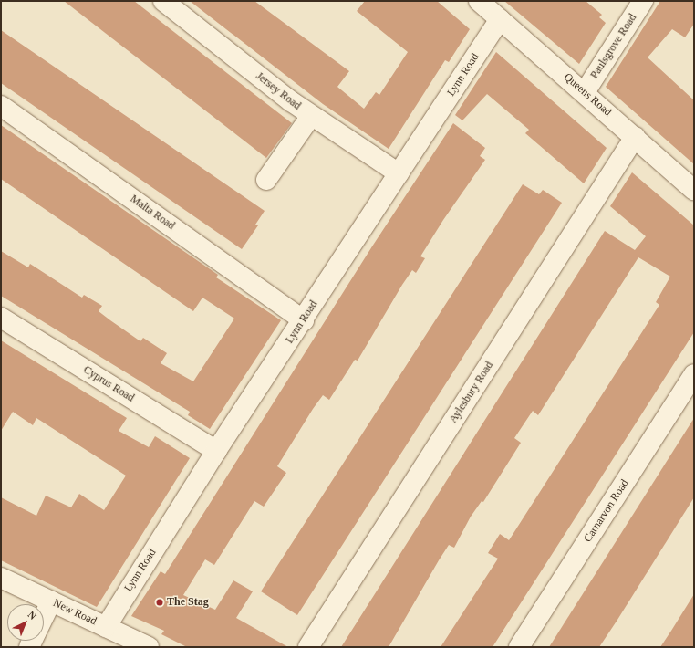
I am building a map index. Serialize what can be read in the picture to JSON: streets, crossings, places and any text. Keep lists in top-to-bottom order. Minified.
{"streets":{"street":["Paulsgrove Road","Lynn Road","Jersey Road","Queens Road","Malta Road","Cyprus Road","Aylesbury Road","Carnarvon Road","New Road"]},"crossings":[["Paulsgrove Road","Queens Road"],["Lynn Road","Jersey Road"],["Lynn Road","Queens Road"],["Lynn Road","Malta Road"],["Lynn Road","Cyprus Road"],["Lynn Road","New Road"],["Queens Road","Aylesbury Road"]],"places":["The Stag"],"north":"top right"}
